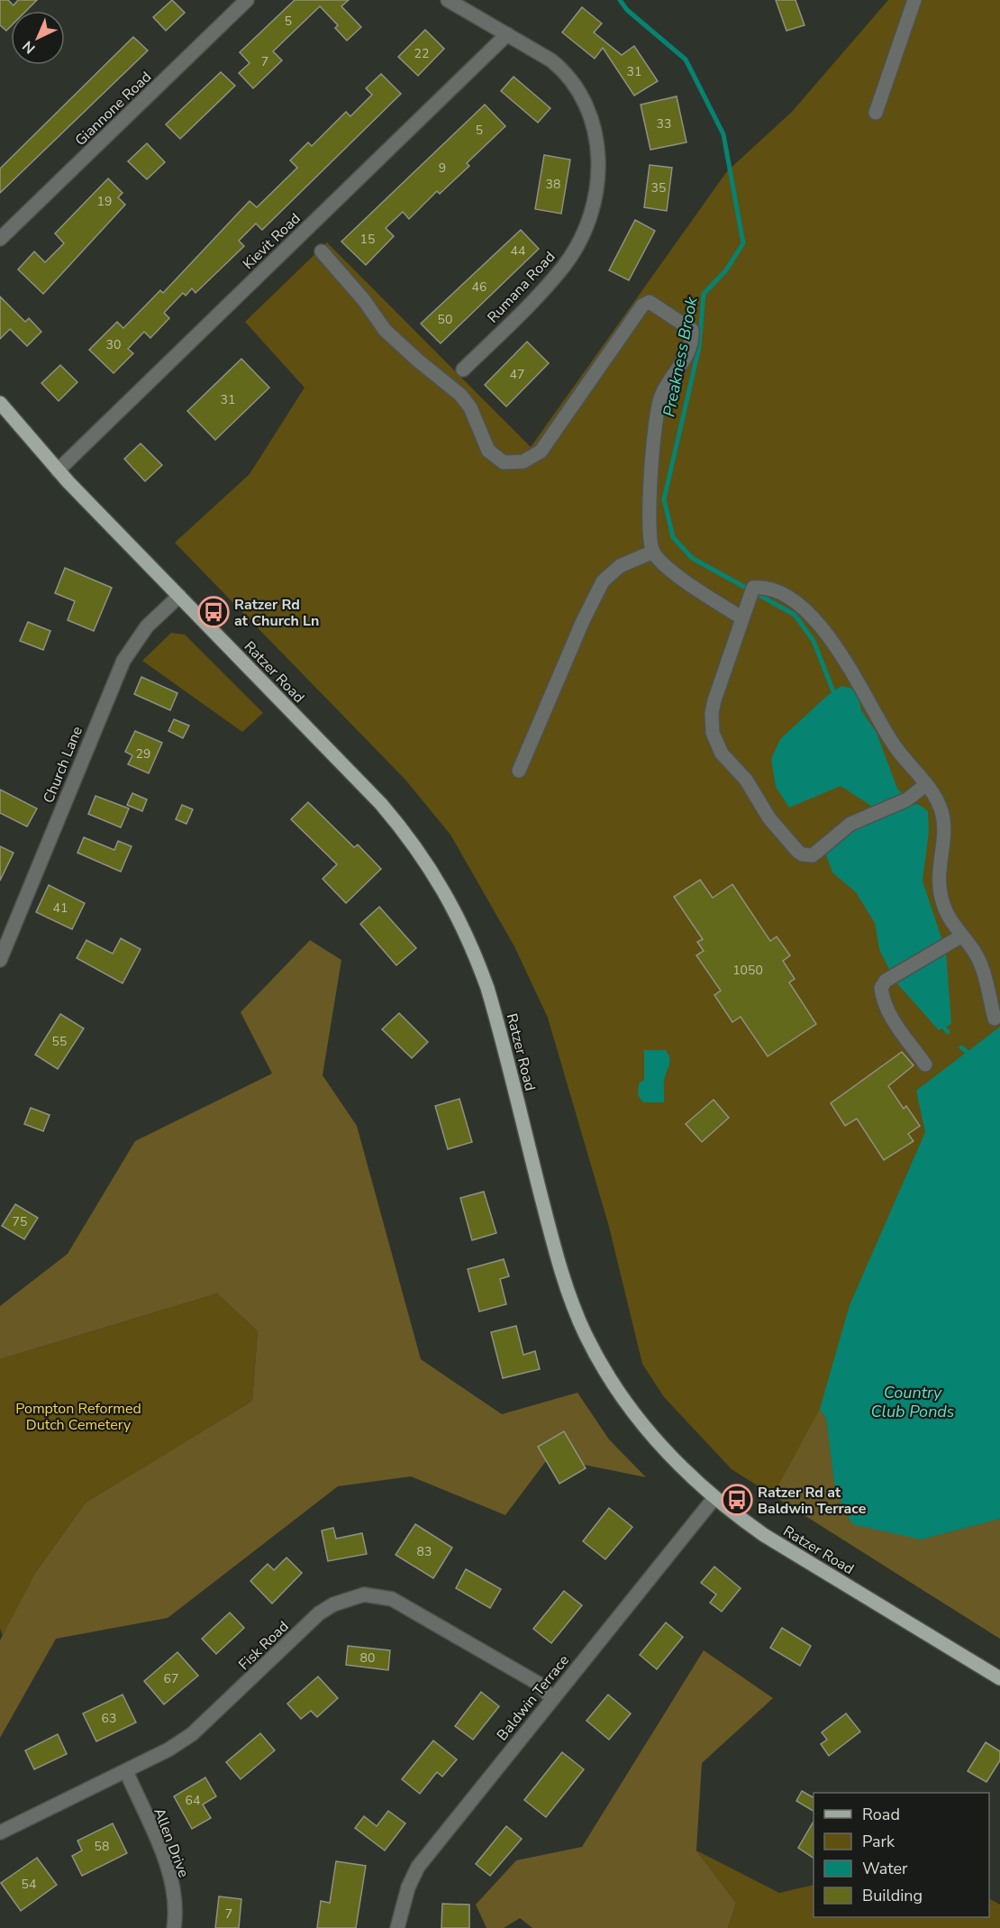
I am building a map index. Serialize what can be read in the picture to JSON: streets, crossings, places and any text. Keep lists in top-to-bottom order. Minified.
{"streets":{"main road":["Ratzer Road"],"street":["Giannone Road","Kievit Road","Rumana Road","Church Lane","Fisk Road","Baldwin Terrace","Allen Drive"]},"crossings":[["Kievit Road","Rumana Road"],["Kievit Road","Ratzer Road"],["Ratzer Road","Church Lane"],["Ratzer Road","Baldwin Terrace"],["Fisk Road","Baldwin Terrace"],["Fisk Road","Allen Drive"]],"water":["Preakness Brook","Country Club Ponds"],"parks":["Pompton Reformed Dutch Cemetery"],"places":{"bus stop":["Ratzer Rd at Church Ln","Ratzer Rd at Baldwin Terrace"]},"house_numbers":["5","22","7","31","33","5","9","38","35","19","15","44","46","50","30","47","31","29","41","1050","55","75","83","80","67","63","64","58","54","7"],"legend":["Road","Park","Water","Building"],"north":"bottom left"}
